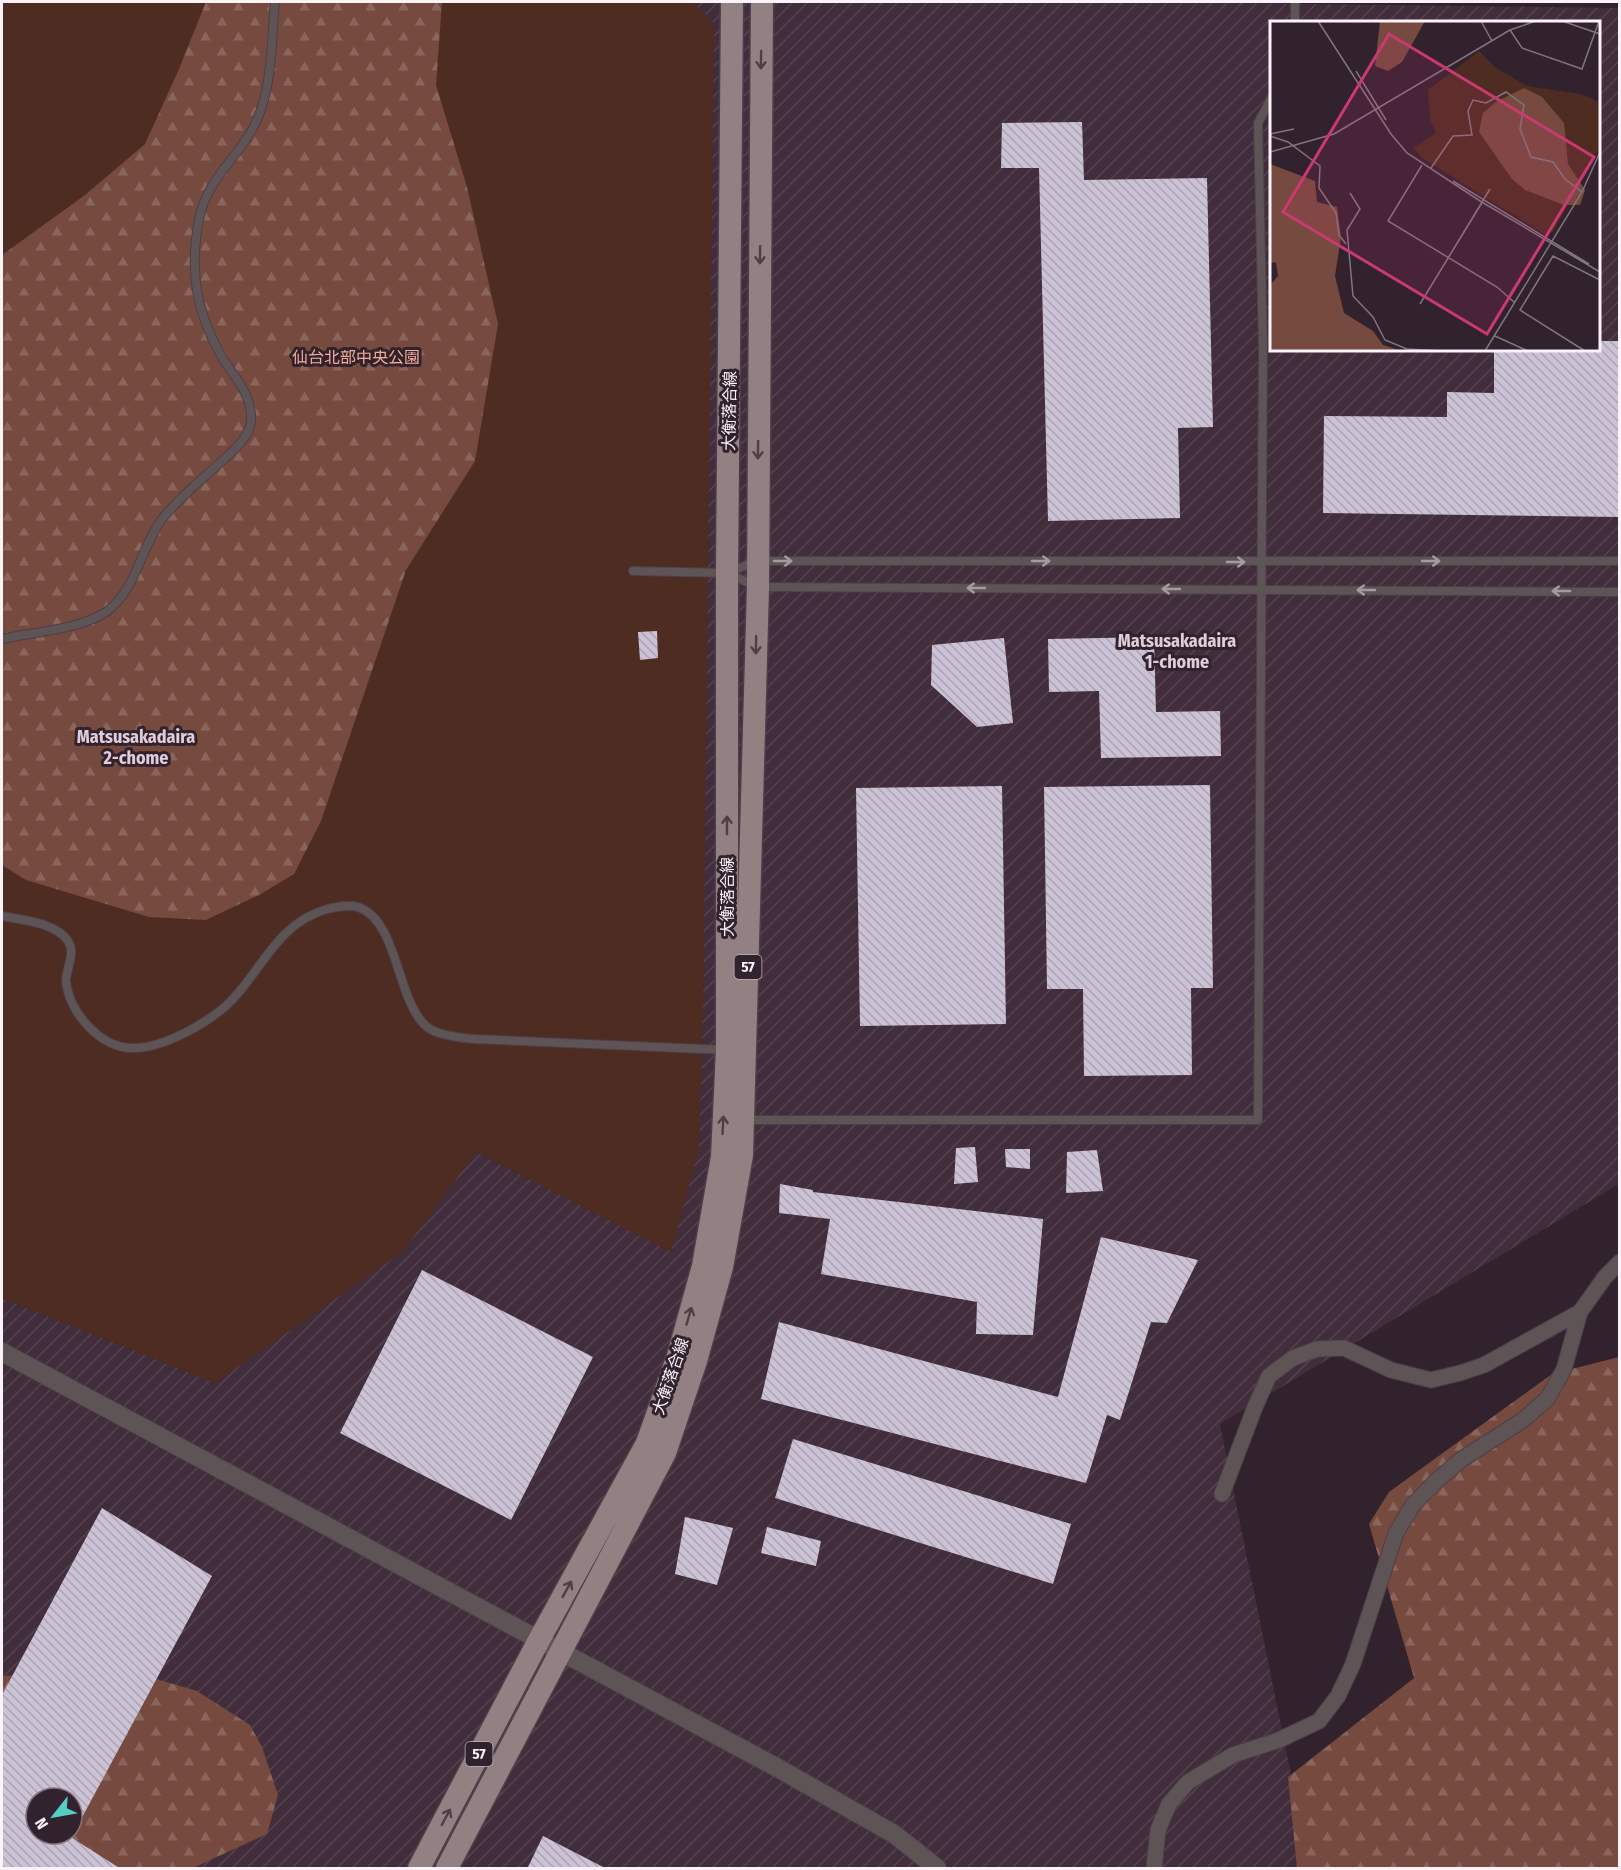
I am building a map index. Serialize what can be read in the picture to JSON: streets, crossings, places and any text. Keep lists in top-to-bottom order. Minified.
{"streets":{"main road":["大衡落合線","57"]},"districts":["Matsusakadaira 1-chome","Matsusakadaira 2-chome"],"parks":["仙台北部中央公園"],"north":"bottom left"}
